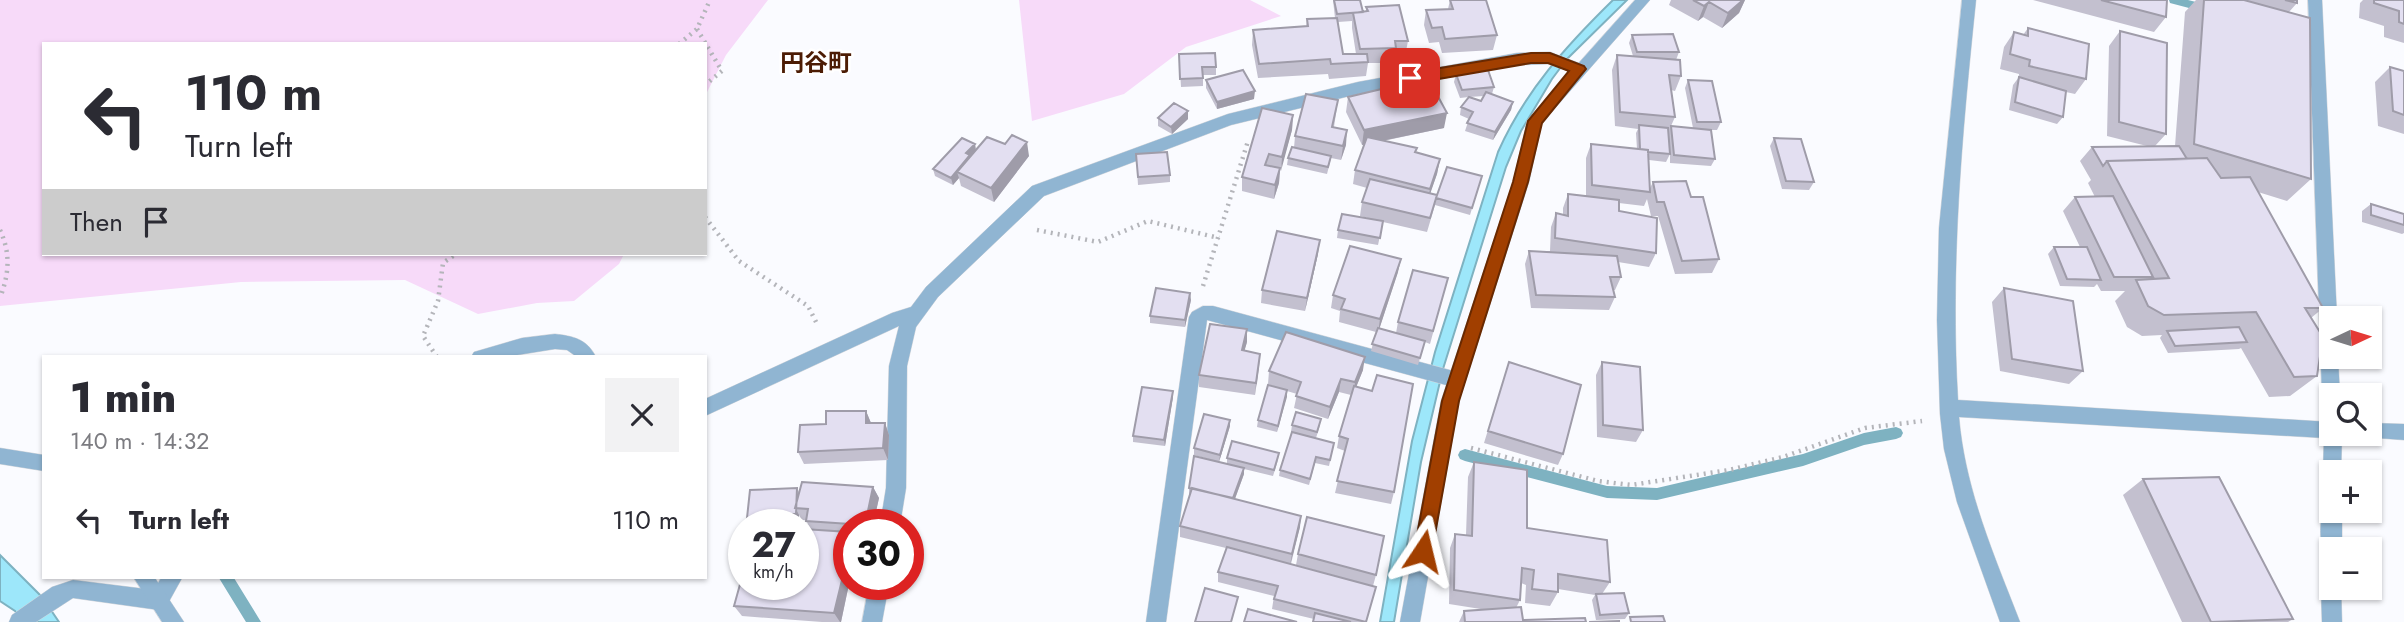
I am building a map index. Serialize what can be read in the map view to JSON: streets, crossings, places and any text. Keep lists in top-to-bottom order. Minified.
{"districts":["円谷町"],"north":"right","page":{"turn":["110 m","Turn left"],"then":"Then","map_buttons":["+","−"],"heading":["1 min","140 m · 14:32"],"list":[{"name":"Turn left","value":"110 m"}],"speed":"27 km/h","limit":"30"}}
